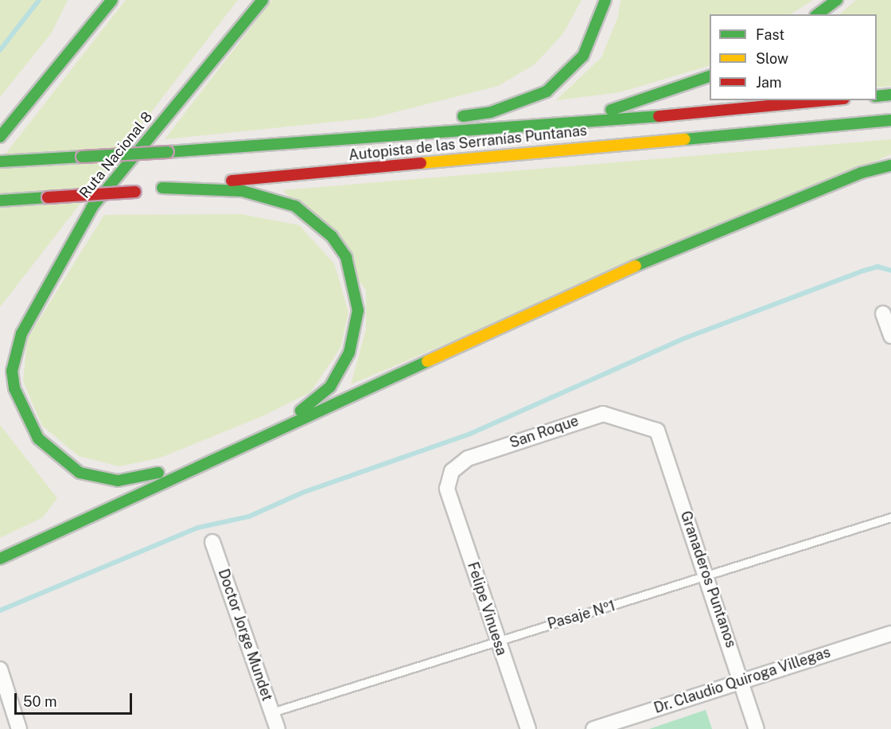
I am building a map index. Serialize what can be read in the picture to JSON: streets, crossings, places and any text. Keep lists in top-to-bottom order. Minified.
{"streets":{"highway":["Autopista de las Serranías Puntanas","Ruta Nacional 8"],"street":["San Roque","Granaderos Puntanos","Felipe Vinuesa","Doctor Jorge Mundet","Dr. Claudio Quiroga Villegas"],"lane":["Pasaje Nº1"]},"crossings":[["San Roque","Granaderos Puntanos"],["San Roque","Felipe Vinuesa"],["Granaderos Puntanos","Pasaje Nº1"],["Granaderos Puntanos","Dr. Claudio Quiroga Villegas"],["Felipe Vinuesa","Pasaje Nº1"],["Pasaje Nº1","Doctor Jorge Mundet"]],"legend":["Fast","Slow","Jam"],"scale_bar":"50 m"}
